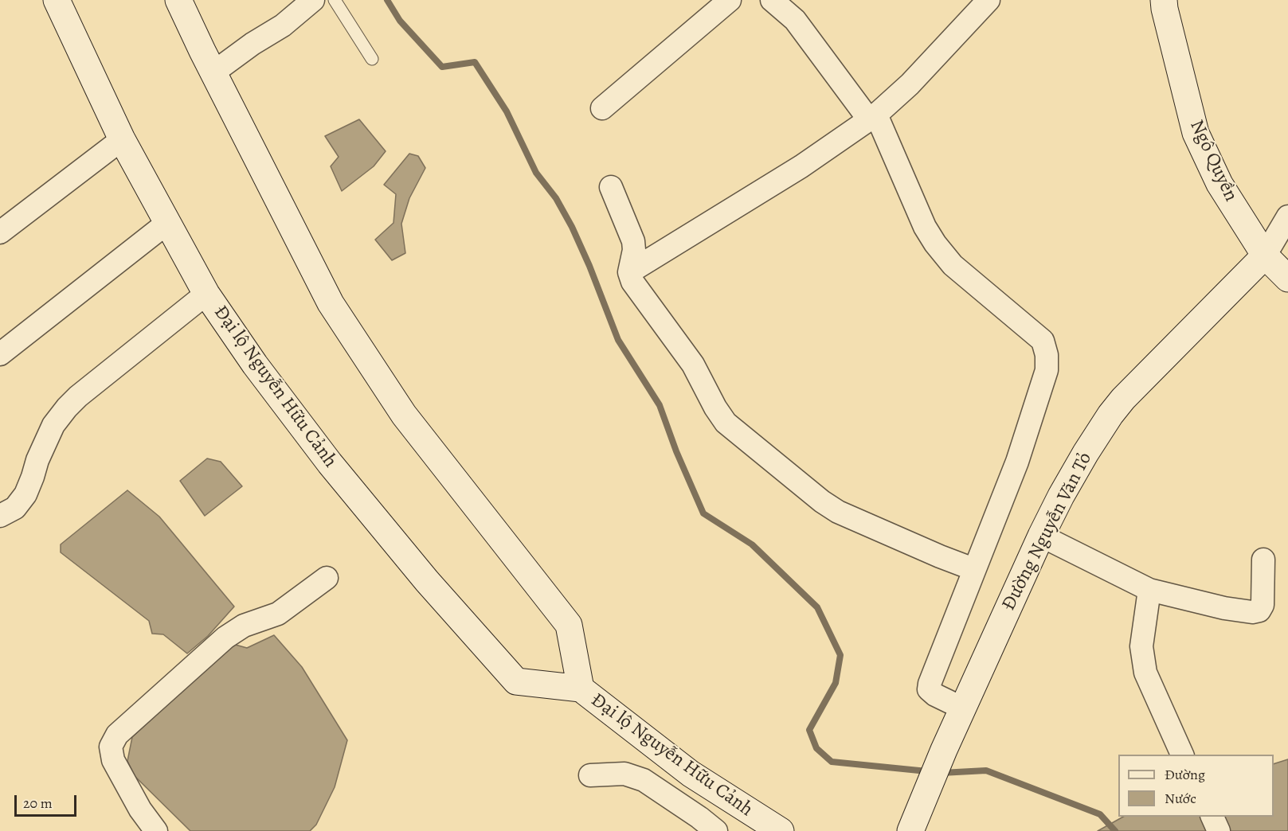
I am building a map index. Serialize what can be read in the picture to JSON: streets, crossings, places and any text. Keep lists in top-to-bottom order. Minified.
{"streets":{"main road":["Ngô Quyền","Đại lộ Nguyễn Hữu Cảnh","Đường Nguyễn Văn Tỏ"]},"crossings":[["Ngô Quyền","Đường Nguyễn Văn Tỏ"]],"legend":["Đường","Nước"],"scale_bar":"20 m"}
